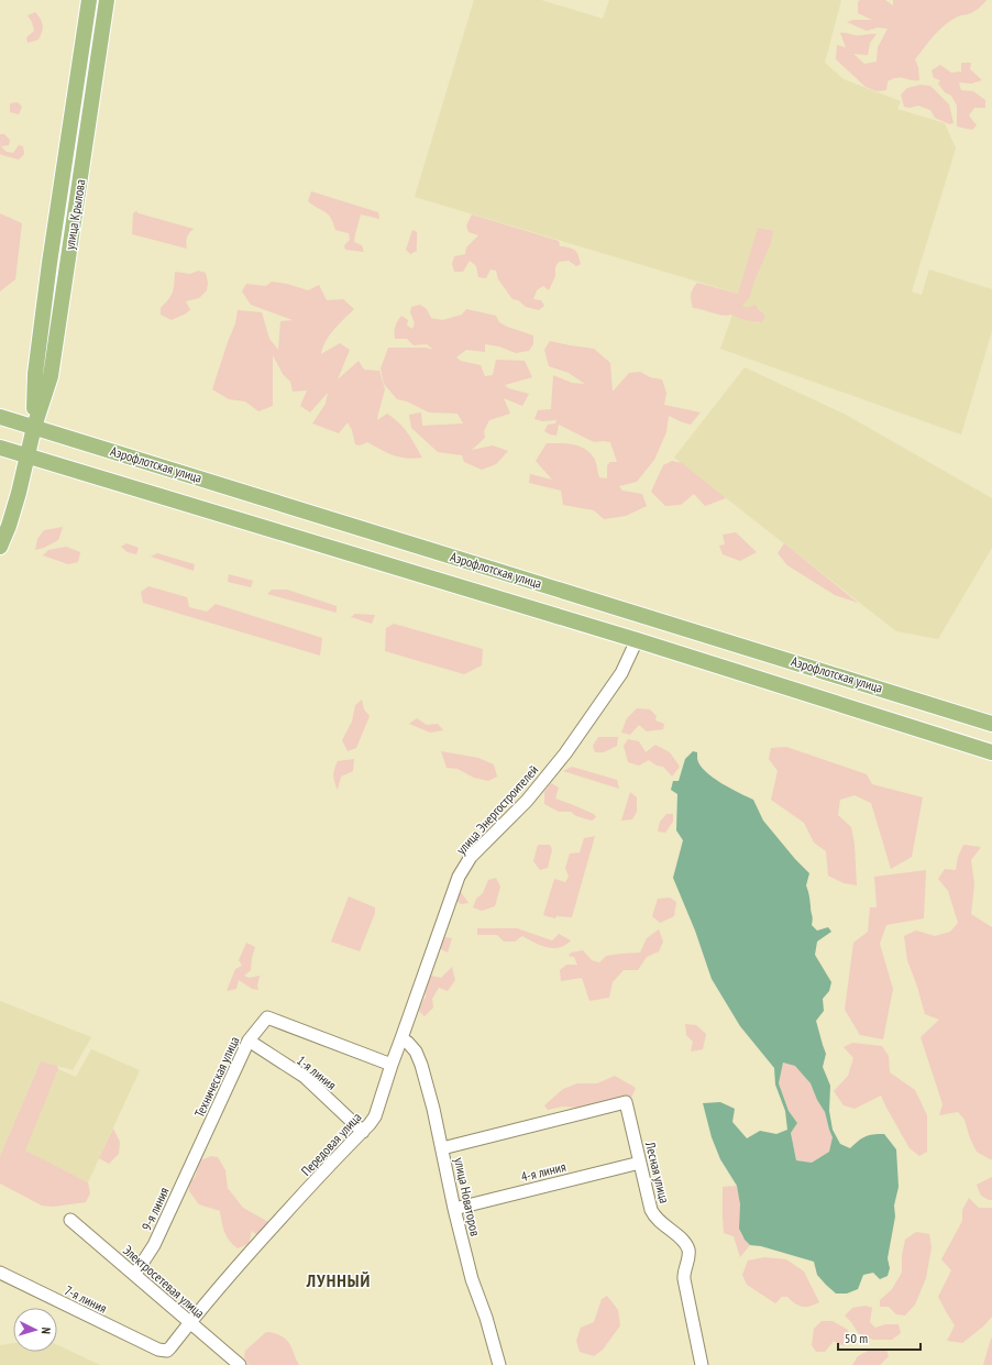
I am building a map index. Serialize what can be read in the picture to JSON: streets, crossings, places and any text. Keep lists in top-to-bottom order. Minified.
{"streets":{"main road":["улица Крылова","Аэрофлотская улица"],"street":["улица Энергостроителей","1-я линия","Техническая улица","Передовая улица","4-я линия","Лесная улица","улица Новаторов","9-я линия","Электросетевая улица","7-я линия"]},"crossings":[["улица Крылова","Аэрофлотская улица"],["Аэрофлотская улица","улица Энергостроителей"],["улица Энергостроителей","Техническая улица"],["улица Энергостроителей","Передовая улица"],["улица Энергостроителей","улица Новаторов"],["1-я линия","Техническая улица"],["1-я линия","Передовая улица"],["Техническая улица","Передовая улица"],["Техническая улица","9-я линия"],["Передовая улица","Электросетевая улица"],["Передовая улица","7-я линия"],["4-я линия","Лесная улица"],["4-я линия","улица Новаторов"],["Лесная улица","улица Новаторов"],["9-я линия","Электросетевая улица"],["Электросетевая улица","7-я линия"]],"districts":["ЛУННЫЙ"],"scale_bar":"50 m","north":"right"}
